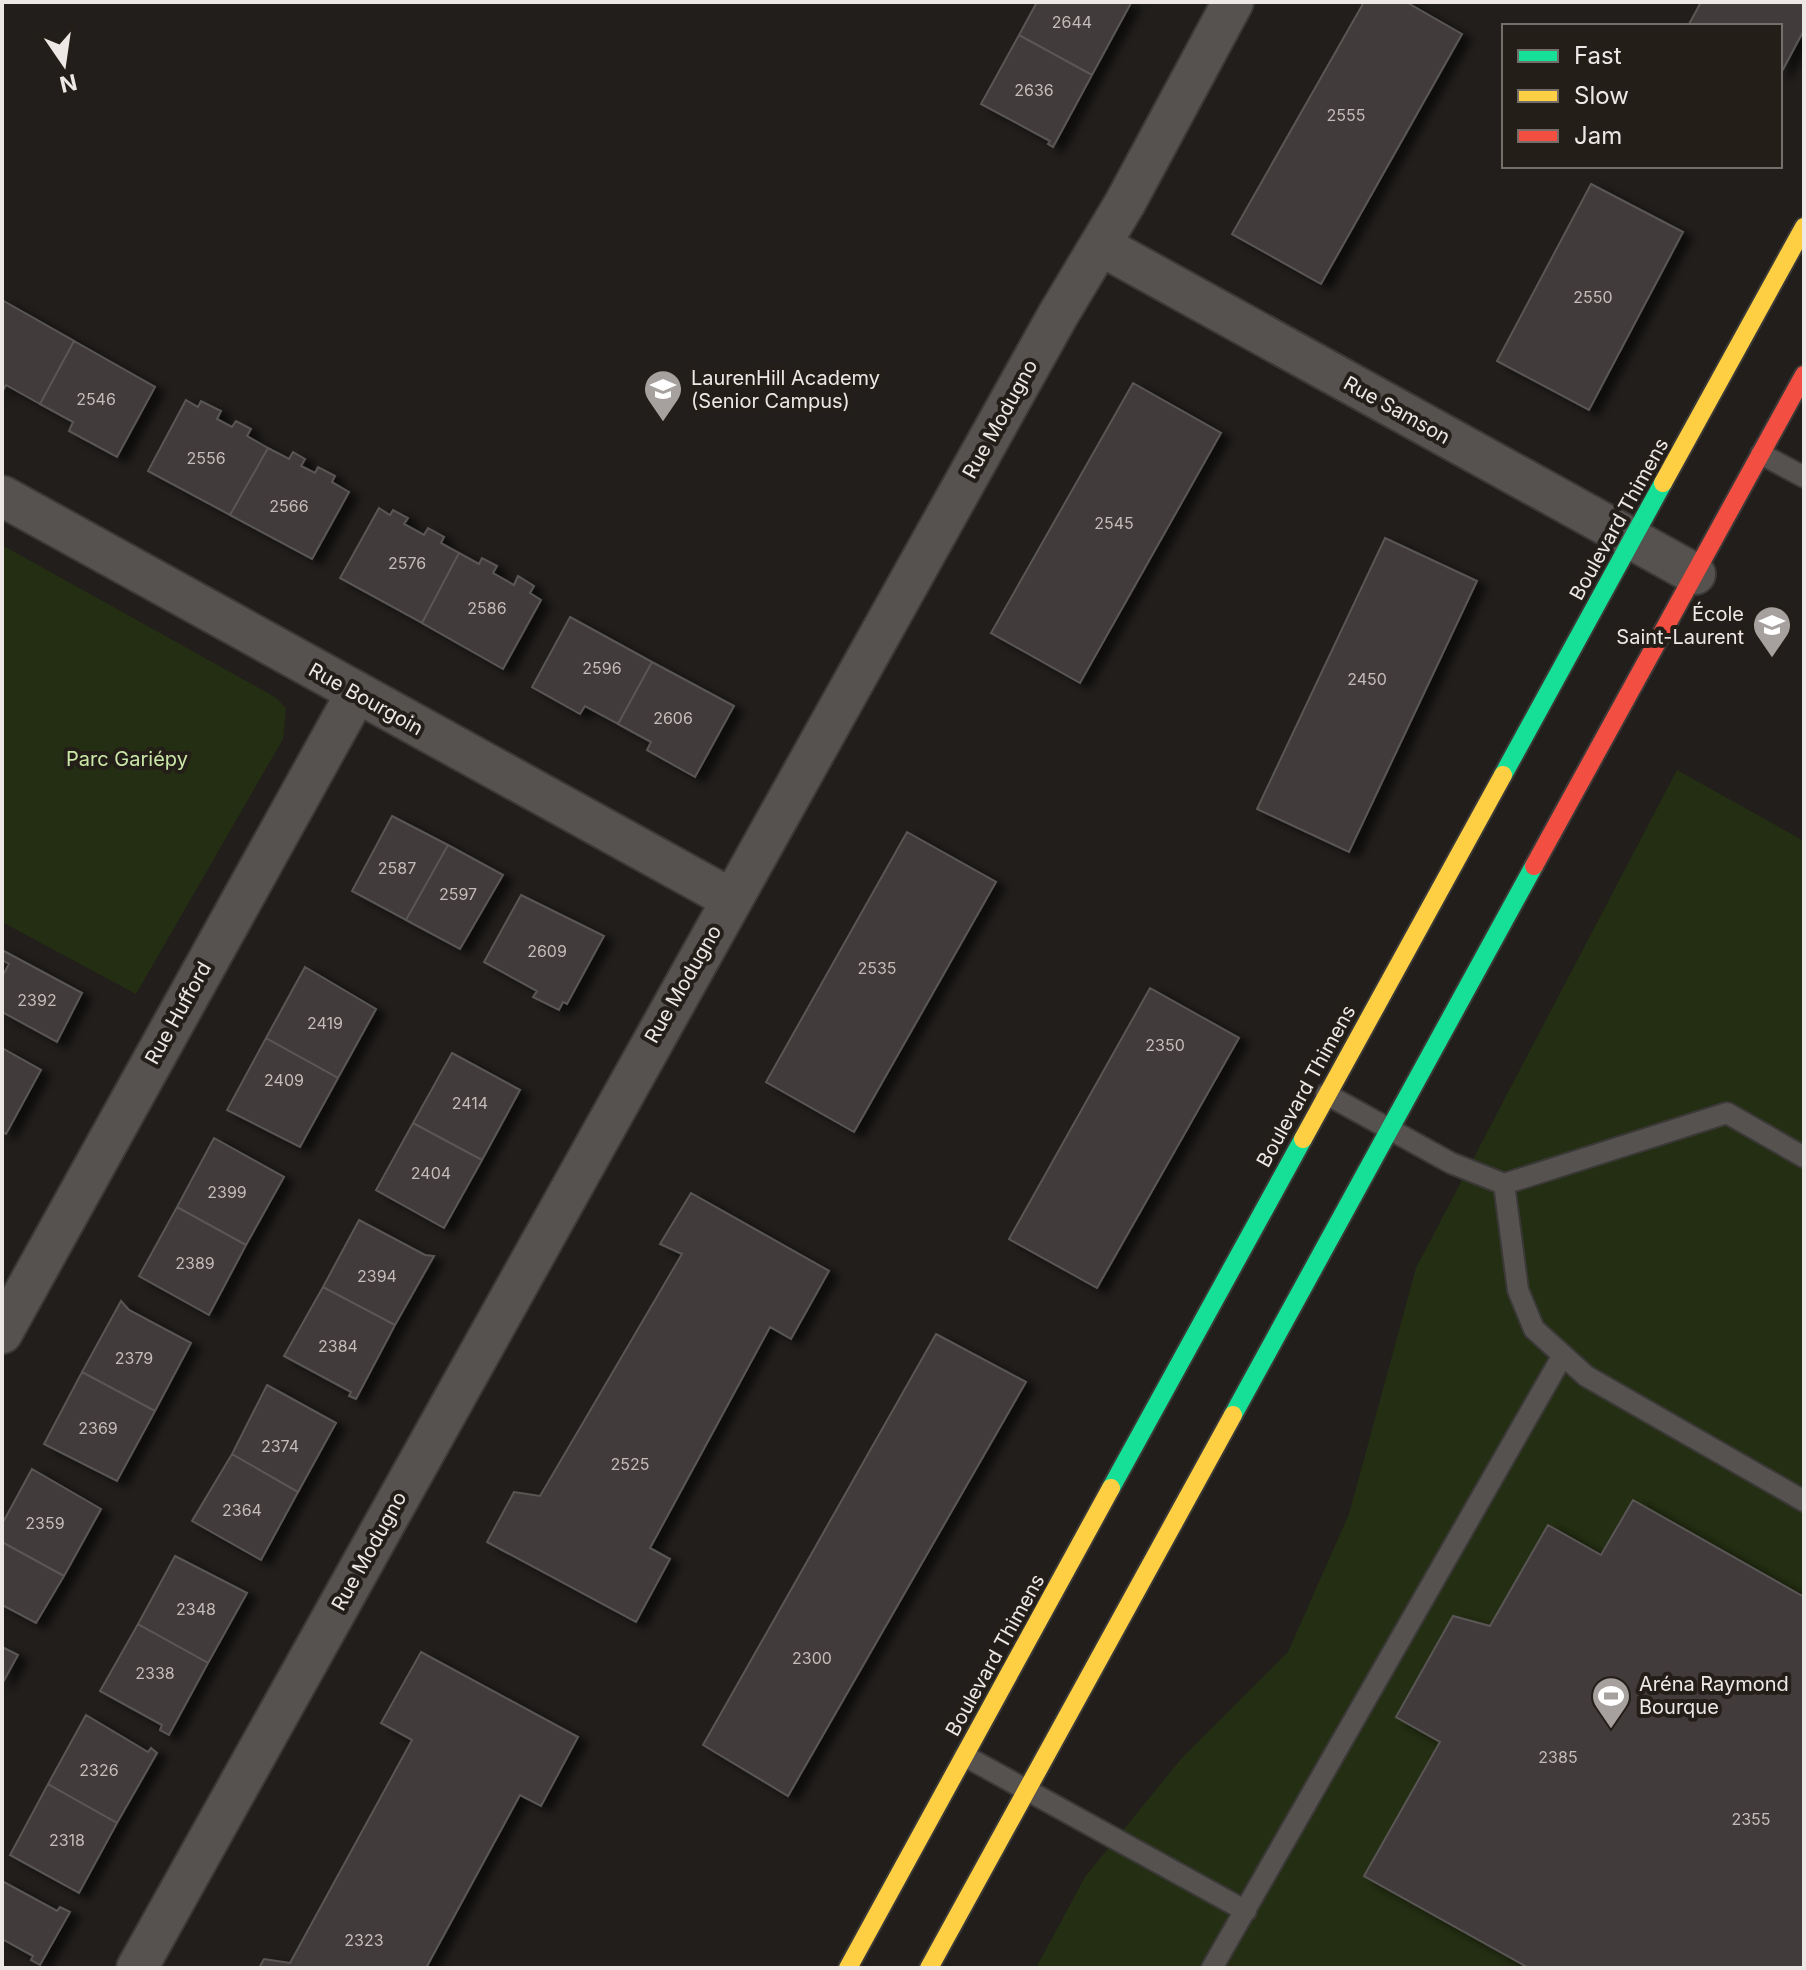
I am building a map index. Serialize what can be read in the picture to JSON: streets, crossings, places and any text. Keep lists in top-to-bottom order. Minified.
{"streets":{"street":["Rue Samson","Rue Modugno","Boulevard Thimens","Rue Bourgoin","Rue Hufford"]},"crossings":[["Rue Samson","Rue Modugno"],["Rue Samson","Boulevard Thimens"],["Rue Modugno","Rue Bourgoin"],["Rue Bourgoin","Rue Hufford"]],"parks":["Parc Gariépy"],"places":{"school or university":["LaurenHill Academy (Senior Campus)","École Saint-Laurent"],"sports":["Aréna Raymond Bourque"]},"house_numbers":["2644","2636","2555","2550","2546","2556","2566","2545","2576","2586","2596","2450","2606","2587","2597","2609","2535","2392","2419","2350","2409","2414","2404","2399","2389","2394","2384","2379","2369","2374","2525","2364","2359","2348","2300","2338","2385","2326","2355","2318","2323"],"legend":["Fast","Slow","Jam"],"north":"bottom"}
